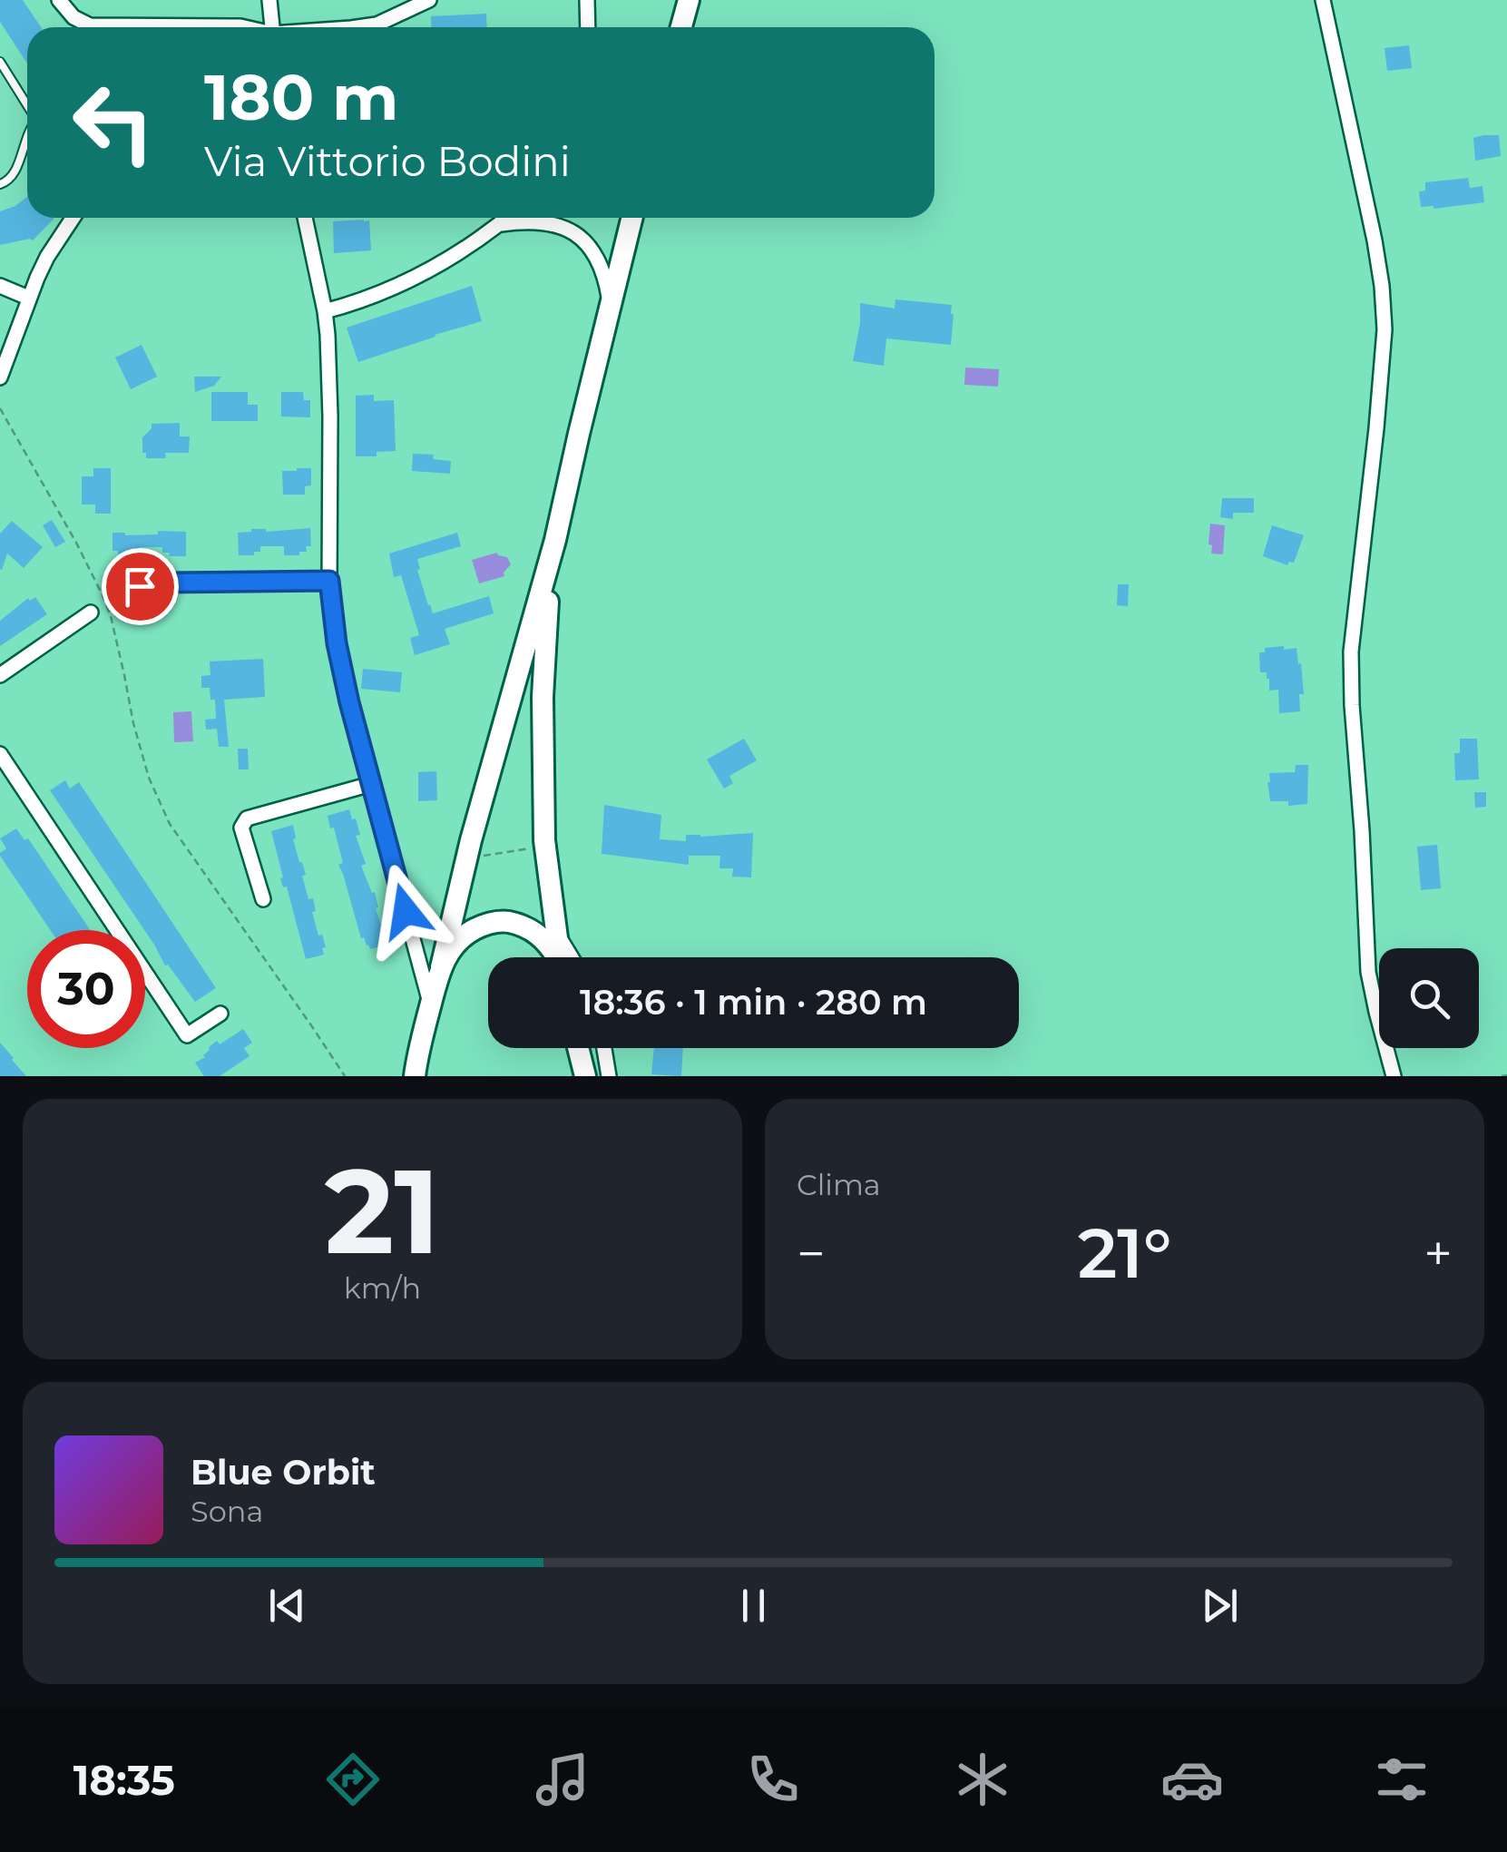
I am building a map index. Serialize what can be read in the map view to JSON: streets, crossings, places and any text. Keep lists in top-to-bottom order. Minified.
{"page":{"turn":["180 m","Via Vittorio Bodini"],"limit":"30","trip":"18:36 · 1 min · 280 m","tile":[["21","km/h"],"Clima"],"heat":["−","21°","+"],"song":["Blue Orbit","Sona"],"tabs":"18:35"}}
